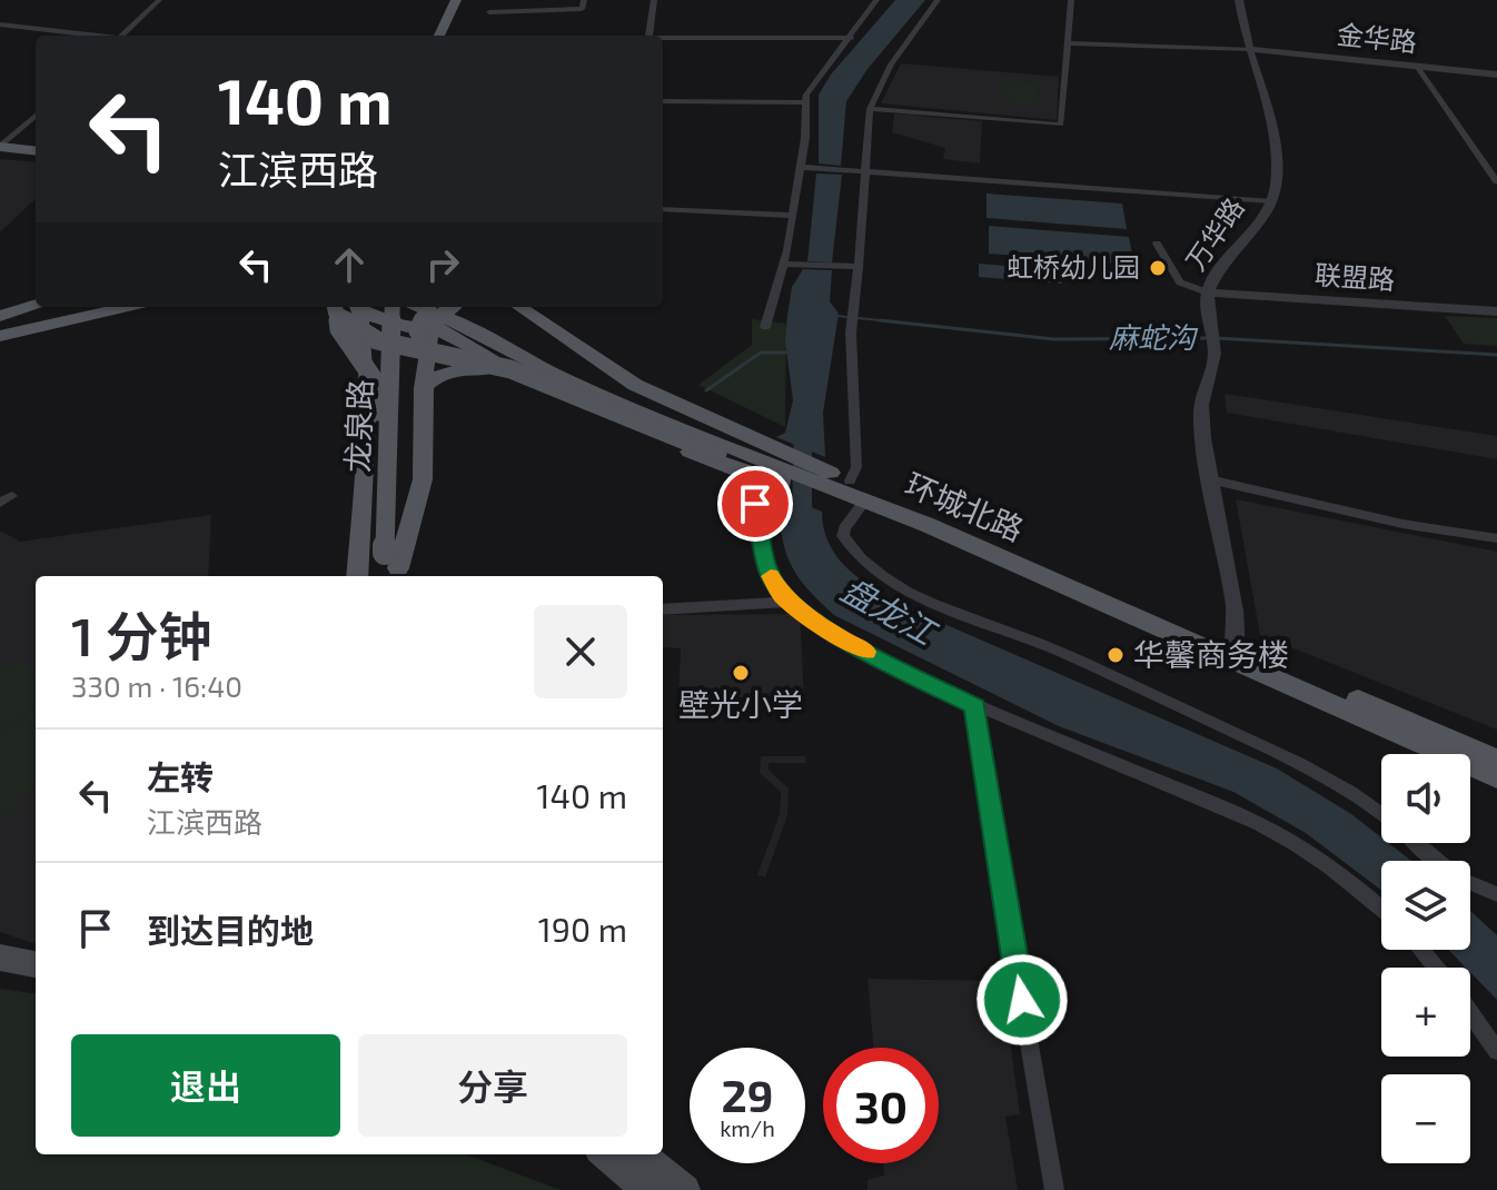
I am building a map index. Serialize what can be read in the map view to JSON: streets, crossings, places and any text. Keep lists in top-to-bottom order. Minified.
{"streets":{"main road":["龙泉路","环城北路"],"street":["金华路","万华路","联盟路"]},"crossings":[["金华路","万华路"],["万华路","联盟路"],["万华路","环城北路"]],"water":["麻蛇沟","盘龙江"],"places":["虹桥幼儿园","华馨商务楼","壁光小学"],"page":{"turn":["140 m","江滨西路"],"heading":["1 分钟","330 m · 16:40"],"list":[{"name":"左转","note":"江滨西路","value":"140 m"},{"name":"到达目的地","value":"190 m"}],"map_buttons":["+","−"],"buttons":["退出","分享"],"speed":"29 km/h","limit":"30"}}
